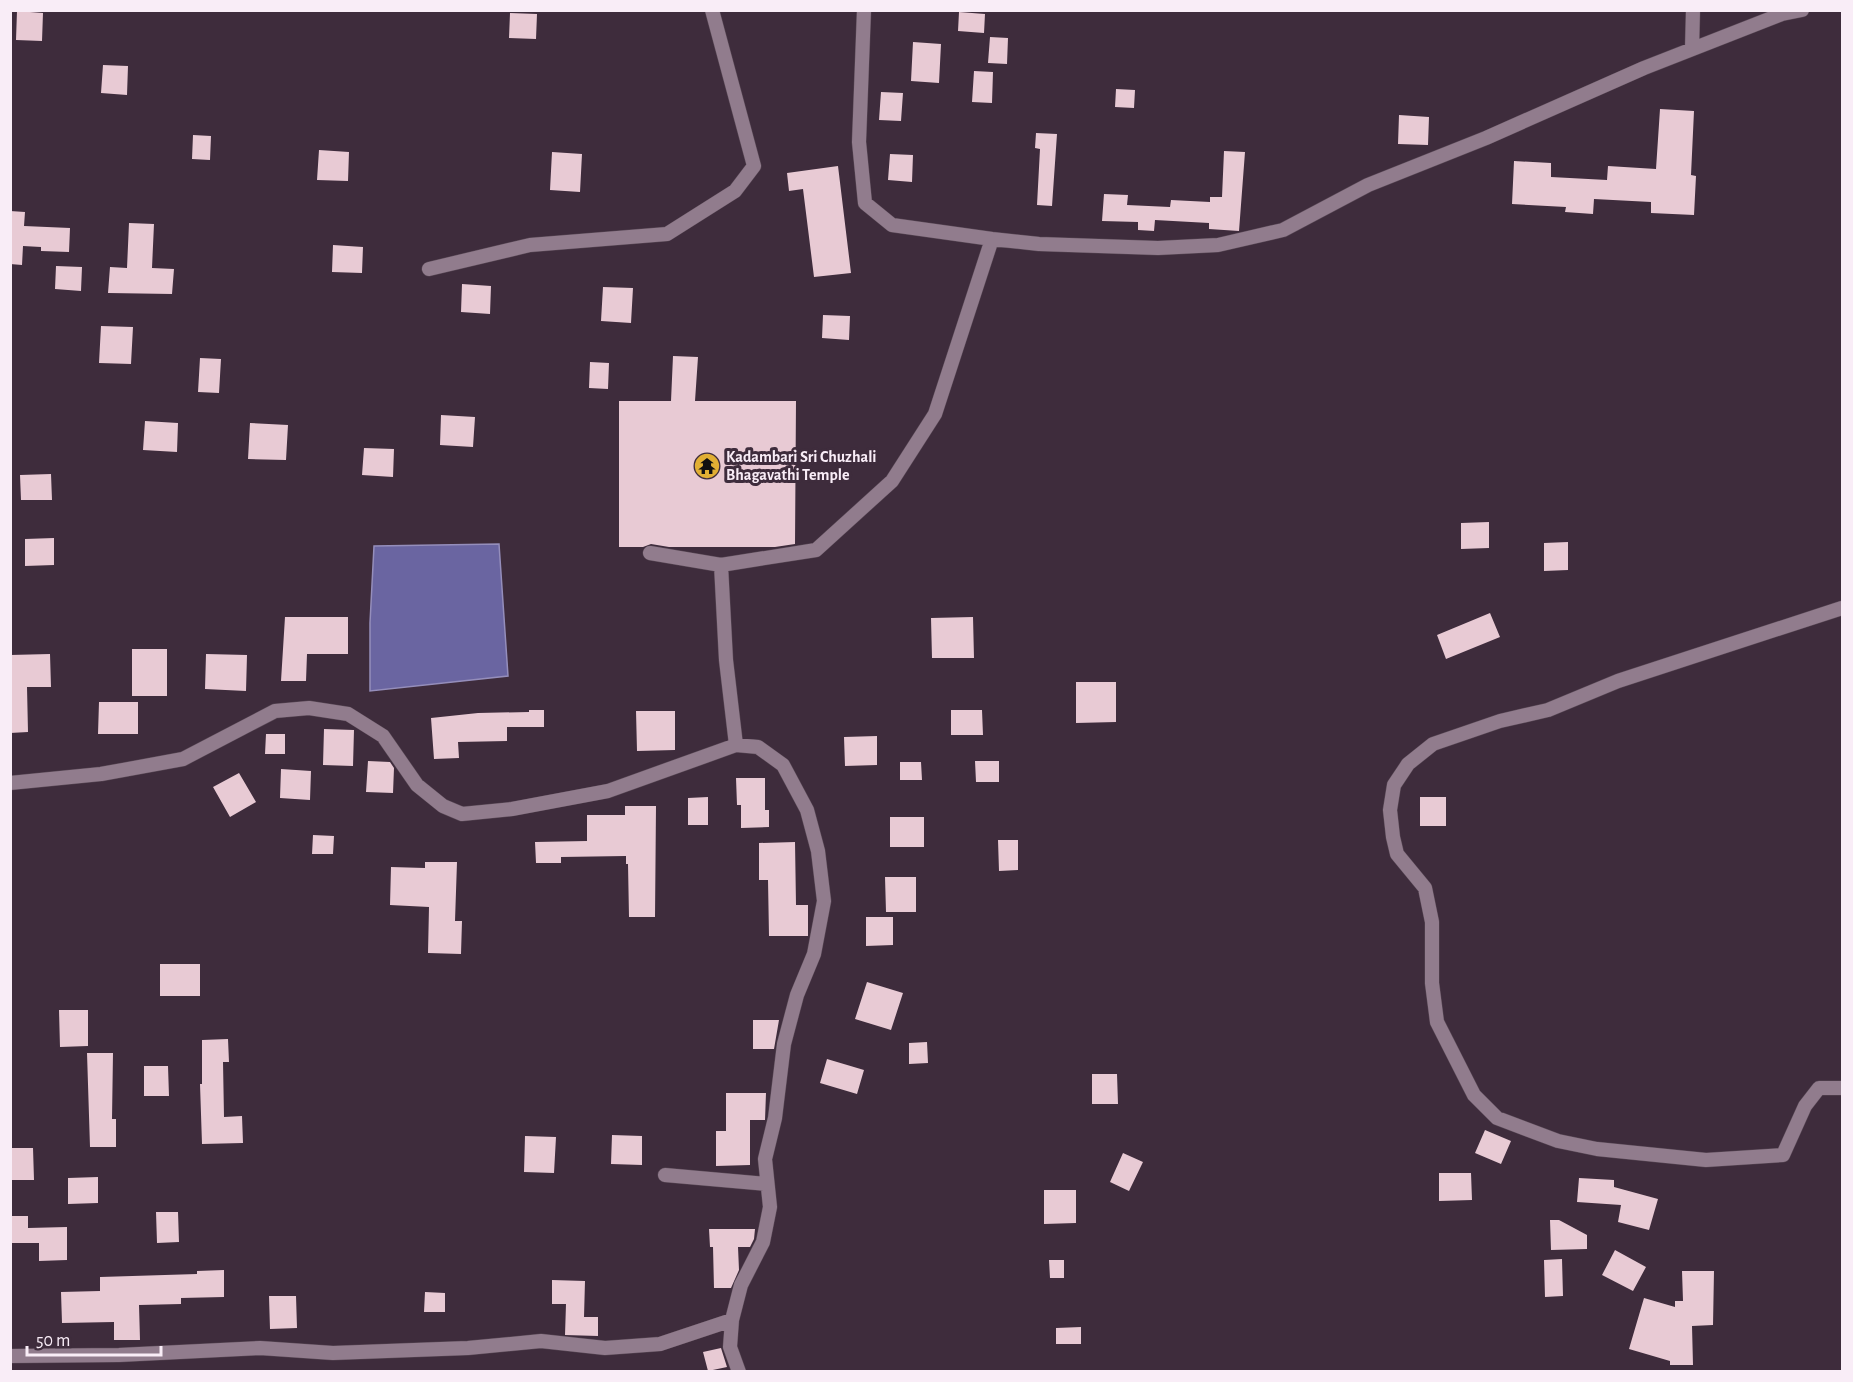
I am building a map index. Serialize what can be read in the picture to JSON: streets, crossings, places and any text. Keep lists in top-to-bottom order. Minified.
{"places":{"temple":["Kadambari Sri Chuzhali Bhagavathi Temple"]},"scale_bar":"50 m"}
